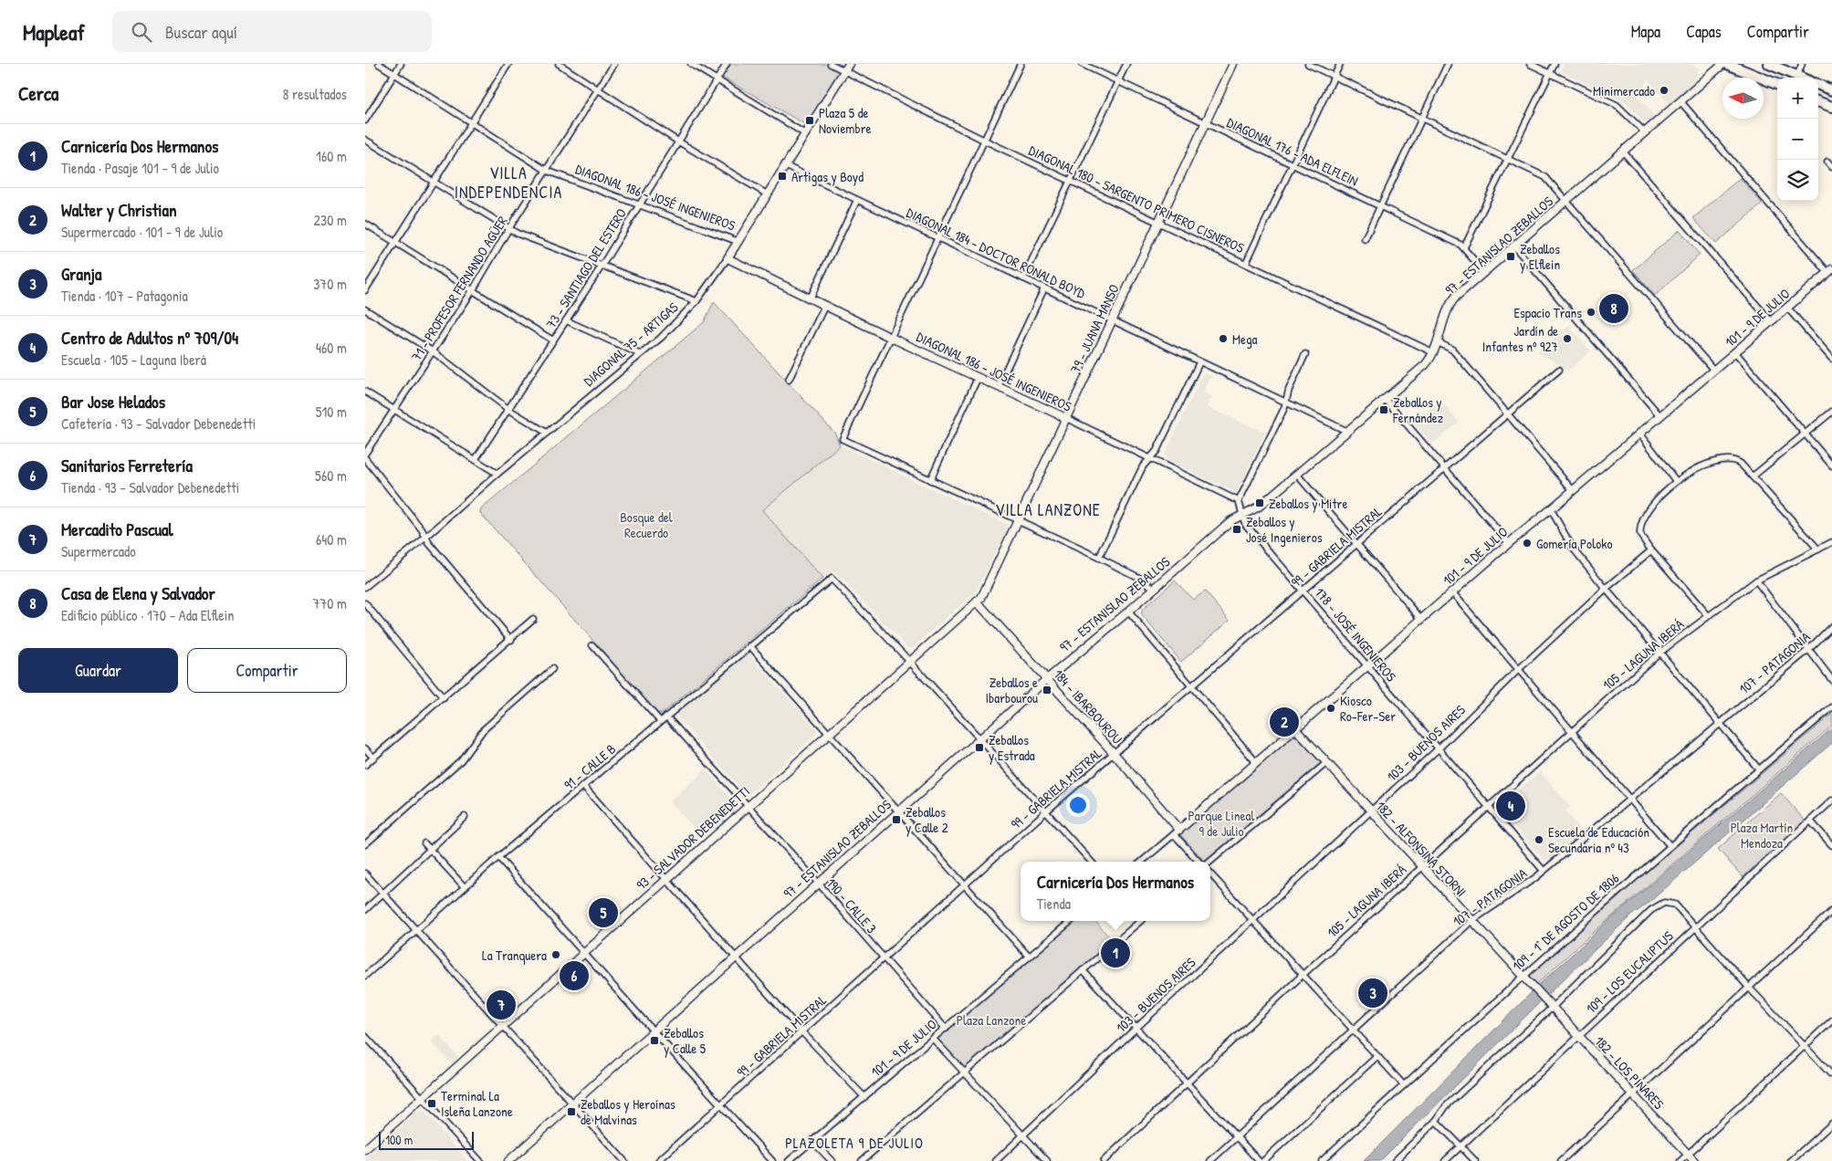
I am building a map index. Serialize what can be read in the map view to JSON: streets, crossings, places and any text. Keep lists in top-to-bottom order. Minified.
{"streets":{"street":["DIAGONAL 176 - ADA ELFLEIN","DIAGONAL 186 - JOSÉ INGENIEROS","DIAGONAL 180 - SARGENTO PRIMERO CISNEROS","97 - ESTANISLAO ZEBALLOS","DIAGONAL 184 - DOCTOR RONALD BOYD","73 - SANTIAGO DEL ESTERO","71 - PROFESOR FERNANDO AGÜER","101 - 9 DE JULIO","79 - JUANA MANSO","DIAGONAL 75 - ARTIGAS","99 - GABRIELA MISTRAL","178 - JOSÉ INGENIEROS","105 - LAGUNA IBERÁ","107 - PATAGONIA","184 - IBARBOUROU","103 - BUENOS AIRES","91 - CALLE B","93 - SALVADOR DEBENEDETTI","182 - ALFONSINA STORNI","190 - CALLE 3","109 - 1° DE AGOSTO DE 1806","109 - LOS EUCALIPTUS","182 - LOS PINARES"]},"crossings":[["DIAGONAL 176 - ADA ELFLEIN","97 - ESTANISLAO ZEBALLOS"],["DIAGONAL 176 - ADA ELFLEIN","79 - JUANA MANSO"],["DIAGONAL 186 - JOSÉ INGENIEROS","73 - SANTIAGO DEL ESTERO"],["DIAGONAL 186 - JOSÉ INGENIEROS","71 - PROFESOR FERNANDO AGÜER"],["DIAGONAL 186 - JOSÉ INGENIEROS","79 - JUANA MANSO"],["DIAGONAL 186 - JOSÉ INGENIEROS","DIAGONAL 75 - ARTIGAS"],["DIAGONAL 180 - SARGENTO PRIMERO CISNEROS","97 - ESTANISLAO ZEBALLOS"],["DIAGONAL 180 - SARGENTO PRIMERO CISNEROS","79 - JUANA MANSO"],["DIAGONAL 180 - SARGENTO PRIMERO CISNEROS","DIAGONAL 75 - ARTIGAS"],["97 - ESTANISLAO ZEBALLOS","DIAGONAL 184 - DOCTOR RONALD BOYD"],["97 - ESTANISLAO ZEBALLOS","178 - JOSÉ INGENIEROS"],["97 - ESTANISLAO ZEBALLOS","184 - IBARBOUROU"],["97 - ESTANISLAO ZEBALLOS","190 - CALLE 3"],["DIAGONAL 184 - DOCTOR RONALD BOYD","79 - JUANA MANSO"],["DIAGONAL 184 - DOCTOR RONALD BOYD","DIAGONAL 75 - ARTIGAS"],["101 - 9 DE JULIO","178 - JOSÉ INGENIEROS"],["101 - 9 DE JULIO","184 - IBARBOUROU"],["101 - 9 DE JULIO","182 - ALFONSINA STORNI"],["101 - 9 DE JULIO","190 - CALLE 3"],["79 - JUANA MANSO","184 - IBARBOUROU"],["79 - JUANA MANSO","93 - SALVADOR DEBENEDETTI"],["99 - GABRIELA MISTRAL","178 - JOSÉ INGENIEROS"],["99 - GABRIELA MISTRAL","184 - IBARBOUROU"],["99 - GABRIELA MISTRAL","190 - CALLE 3"],["178 - JOSÉ INGENIEROS","105 - LAGUNA IBERÁ"],["178 - JOSÉ INGENIEROS","107 - PATAGONIA"],["178 - JOSÉ INGENIEROS","103 - BUENOS AIRES"],["105 - LAGUNA IBERÁ","182 - ALFONSINA STORNI"],["107 - PATAGONIA","182 - ALFONSINA STORNI"],["184 - IBARBOUROU","93 - SALVADOR DEBENEDETTI"],["103 - BUENOS AIRES","182 - ALFONSINA STORNI"],["91 - CALLE B","93 - SALVADOR DEBENEDETTI"],["91 - CALLE B","190 - CALLE 3"],["93 - SALVADOR DEBENEDETTI","190 - CALLE 3"],["182 - ALFONSINA STORNI","109 - 1° DE AGOSTO DE 1806"],["182 - ALFONSINA STORNI","182 - LOS PINARES"],["109 - LOS EUCALIPTUS","182 - LOS PINARES"]],"districts":["VILLA INDEPENDENCIA","VILLA LANZONE","PLAZOLETA 9 DE JULIO"],"parks":["Bosque del Recuerdo","Parque Lineal 9 de Julio","Plaza Martín Mendoza","Plaza Lanzone"],"places":{"other":["Minimercado","Espacio Trans","Mega","Jardín de Infantes nº 927","Gomería Poloko","Kiosco Ro-Fer-Ser","Escuela de Educación Secundaria nº 43","La Tranquera"],"transit":["Plaza 5 de Noviembre","Artigas y Boyd","Zeballos y Elflein","Zeballos y Fernández","Zeballos y Mitre","Zeballos y José Ingenieros","Zeballos e Ibarbourou","Zeballos y Estrada","Zeballos y Calle 2","Zeballos y Calle 5","Terminal La Isleña Lanzone","Zeballos y Heroínas de Malvinas"]},"scale_bar":"100 m","north":"left","page":{"header":"Mapleaf","search":"Buscar aquí","nav":["Mapa","Capas","Compartir"],"heading":["Cerca","8 resultados"],"map_buttons":["+","−"],"list":[{"mark":"1","name":"Carnicería Dos Hermanos","note":"Tienda · Pasaje 101 - 9 de Julio","value":"160 m"},{"mark":"2","name":"Walter y Christian","note":"Supermercado · 101 - 9 de Julio","value":"230 m"},{"mark":"3","name":"Granja","note":"Tienda · 107 - Patagonia","value":"370 m"},{"mark":"4","name":"Centro de Adultos nº 709/04","note":"Escuela · 105 - Laguna Iberá","value":"460 m"},{"mark":"5","name":"Bar Jose Helados","note":"Cafetería · 93 - Salvador Debenedetti","value":"510 m"},{"mark":"6","name":"Sanitarios Ferretería","note":"Tienda · 93 - Salvador Debenedetti","value":"560 m"},{"mark":"7","name":"Mercadito Pascual","note":"Supermercado","value":"640 m"},{"mark":"8","name":"Casa de Elena y Salvador","note":"Edificio público · 170 - Ada Elflein","value":"770 m"}],"pins":["8","2","4","5","1","6","3","7"],"buttons":["Guardar","Compartir"],"popup":["Carnicería Dos Hermanos","Tienda"],"scale":"100 m"}}
